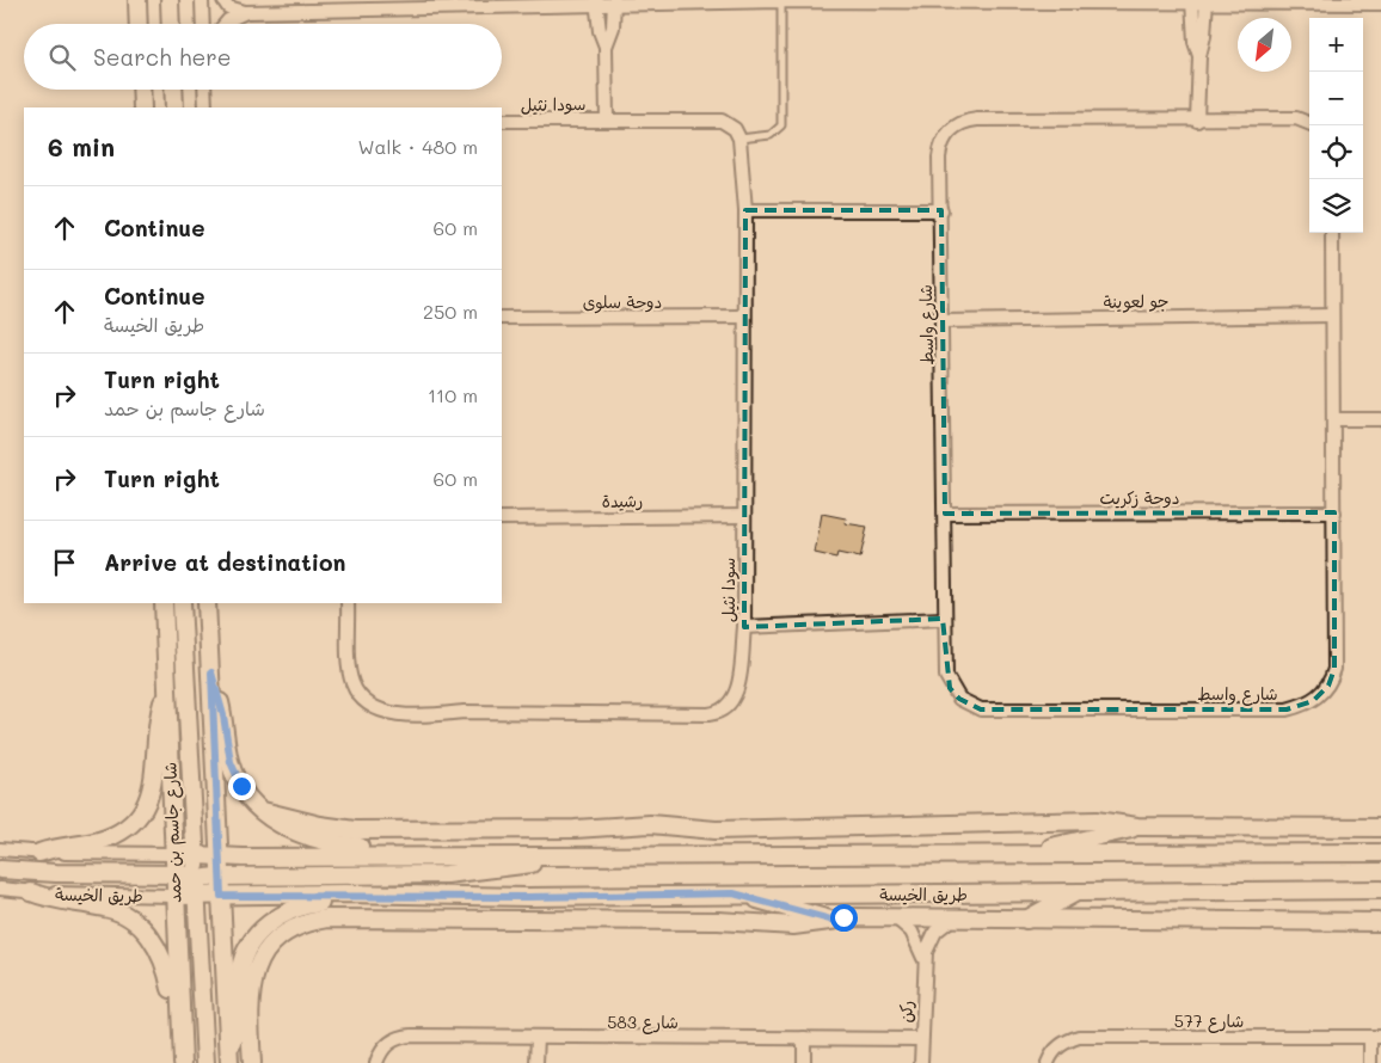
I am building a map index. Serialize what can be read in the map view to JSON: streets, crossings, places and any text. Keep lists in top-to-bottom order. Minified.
{"streets":{"main road":["شارع جاسم بن حمد","طريق الخيسة"],"street":["سودا نثيل","دوحة سلوى","جو لعوينة","شارع واسط","دوحة زكريت","رشيدة","ركن","شارع 577","شارع 583"]},"crossings":[["سودا نثيل","دوحة سلوى"],["سودا نثيل","رشيدة"],["جو لعوينة","شارع واسط"],["شارع واسط","دوحة زكريت"],["شارع جاسم بن حمد","طريق الخيسة"],["طريق الخيسة","ركن"],["ركن","شارع 583"]],"north":"bottom left","page":{"map_buttons":["+","−"],"search":"Search here","heading":["6 min","Walk · 480 m"],"list":[["Continue","60 m"],["Continue","طريق الخيسة","250 m"],["Turn right","شارع جاسم بن حمد","110 m"],["Turn right","60 m"],"Arrive at destination"]}}
